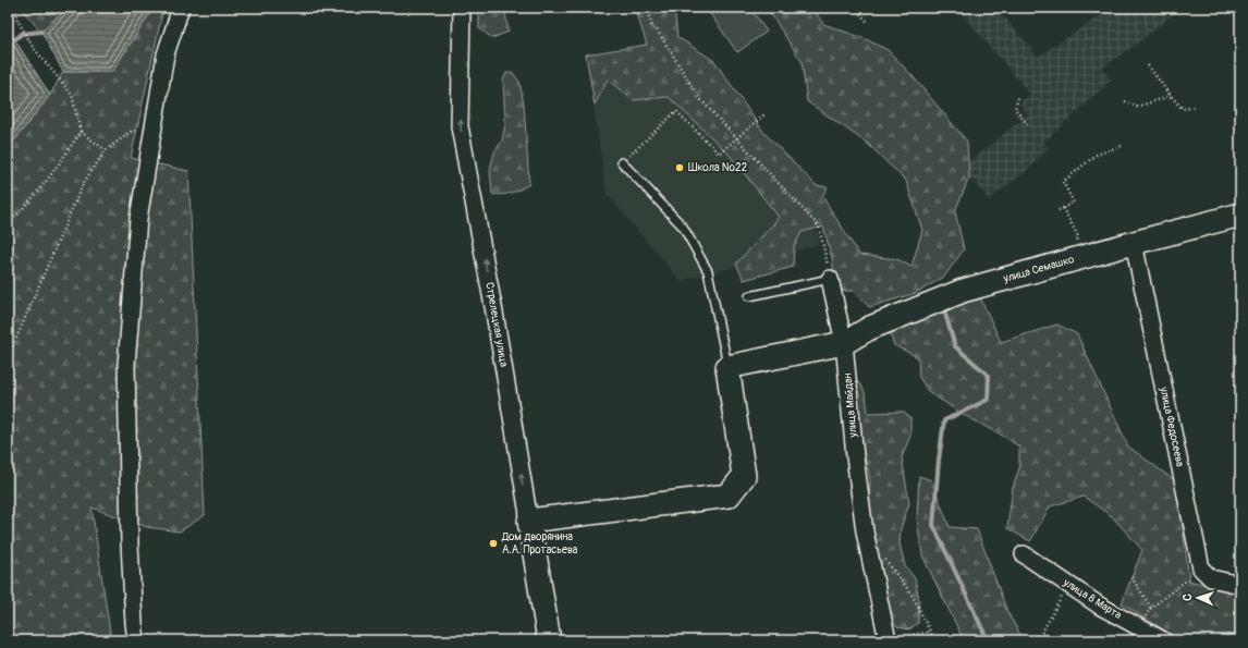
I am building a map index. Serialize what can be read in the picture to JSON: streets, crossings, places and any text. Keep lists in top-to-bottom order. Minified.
{"streets":{"street":["улица Семашко","Стрелецкая улица","улица Майдан","улица Федосеева","улица 8 Марта"]},"crossings":[["улица Семашко","улица Майдан"],["улица Семашко","улица Федосеева"]],"one_way":["Стрелецкая улица"],"places":["Школа №22","Дом дворянина А.А. Протасьева"],"north":"left"}
